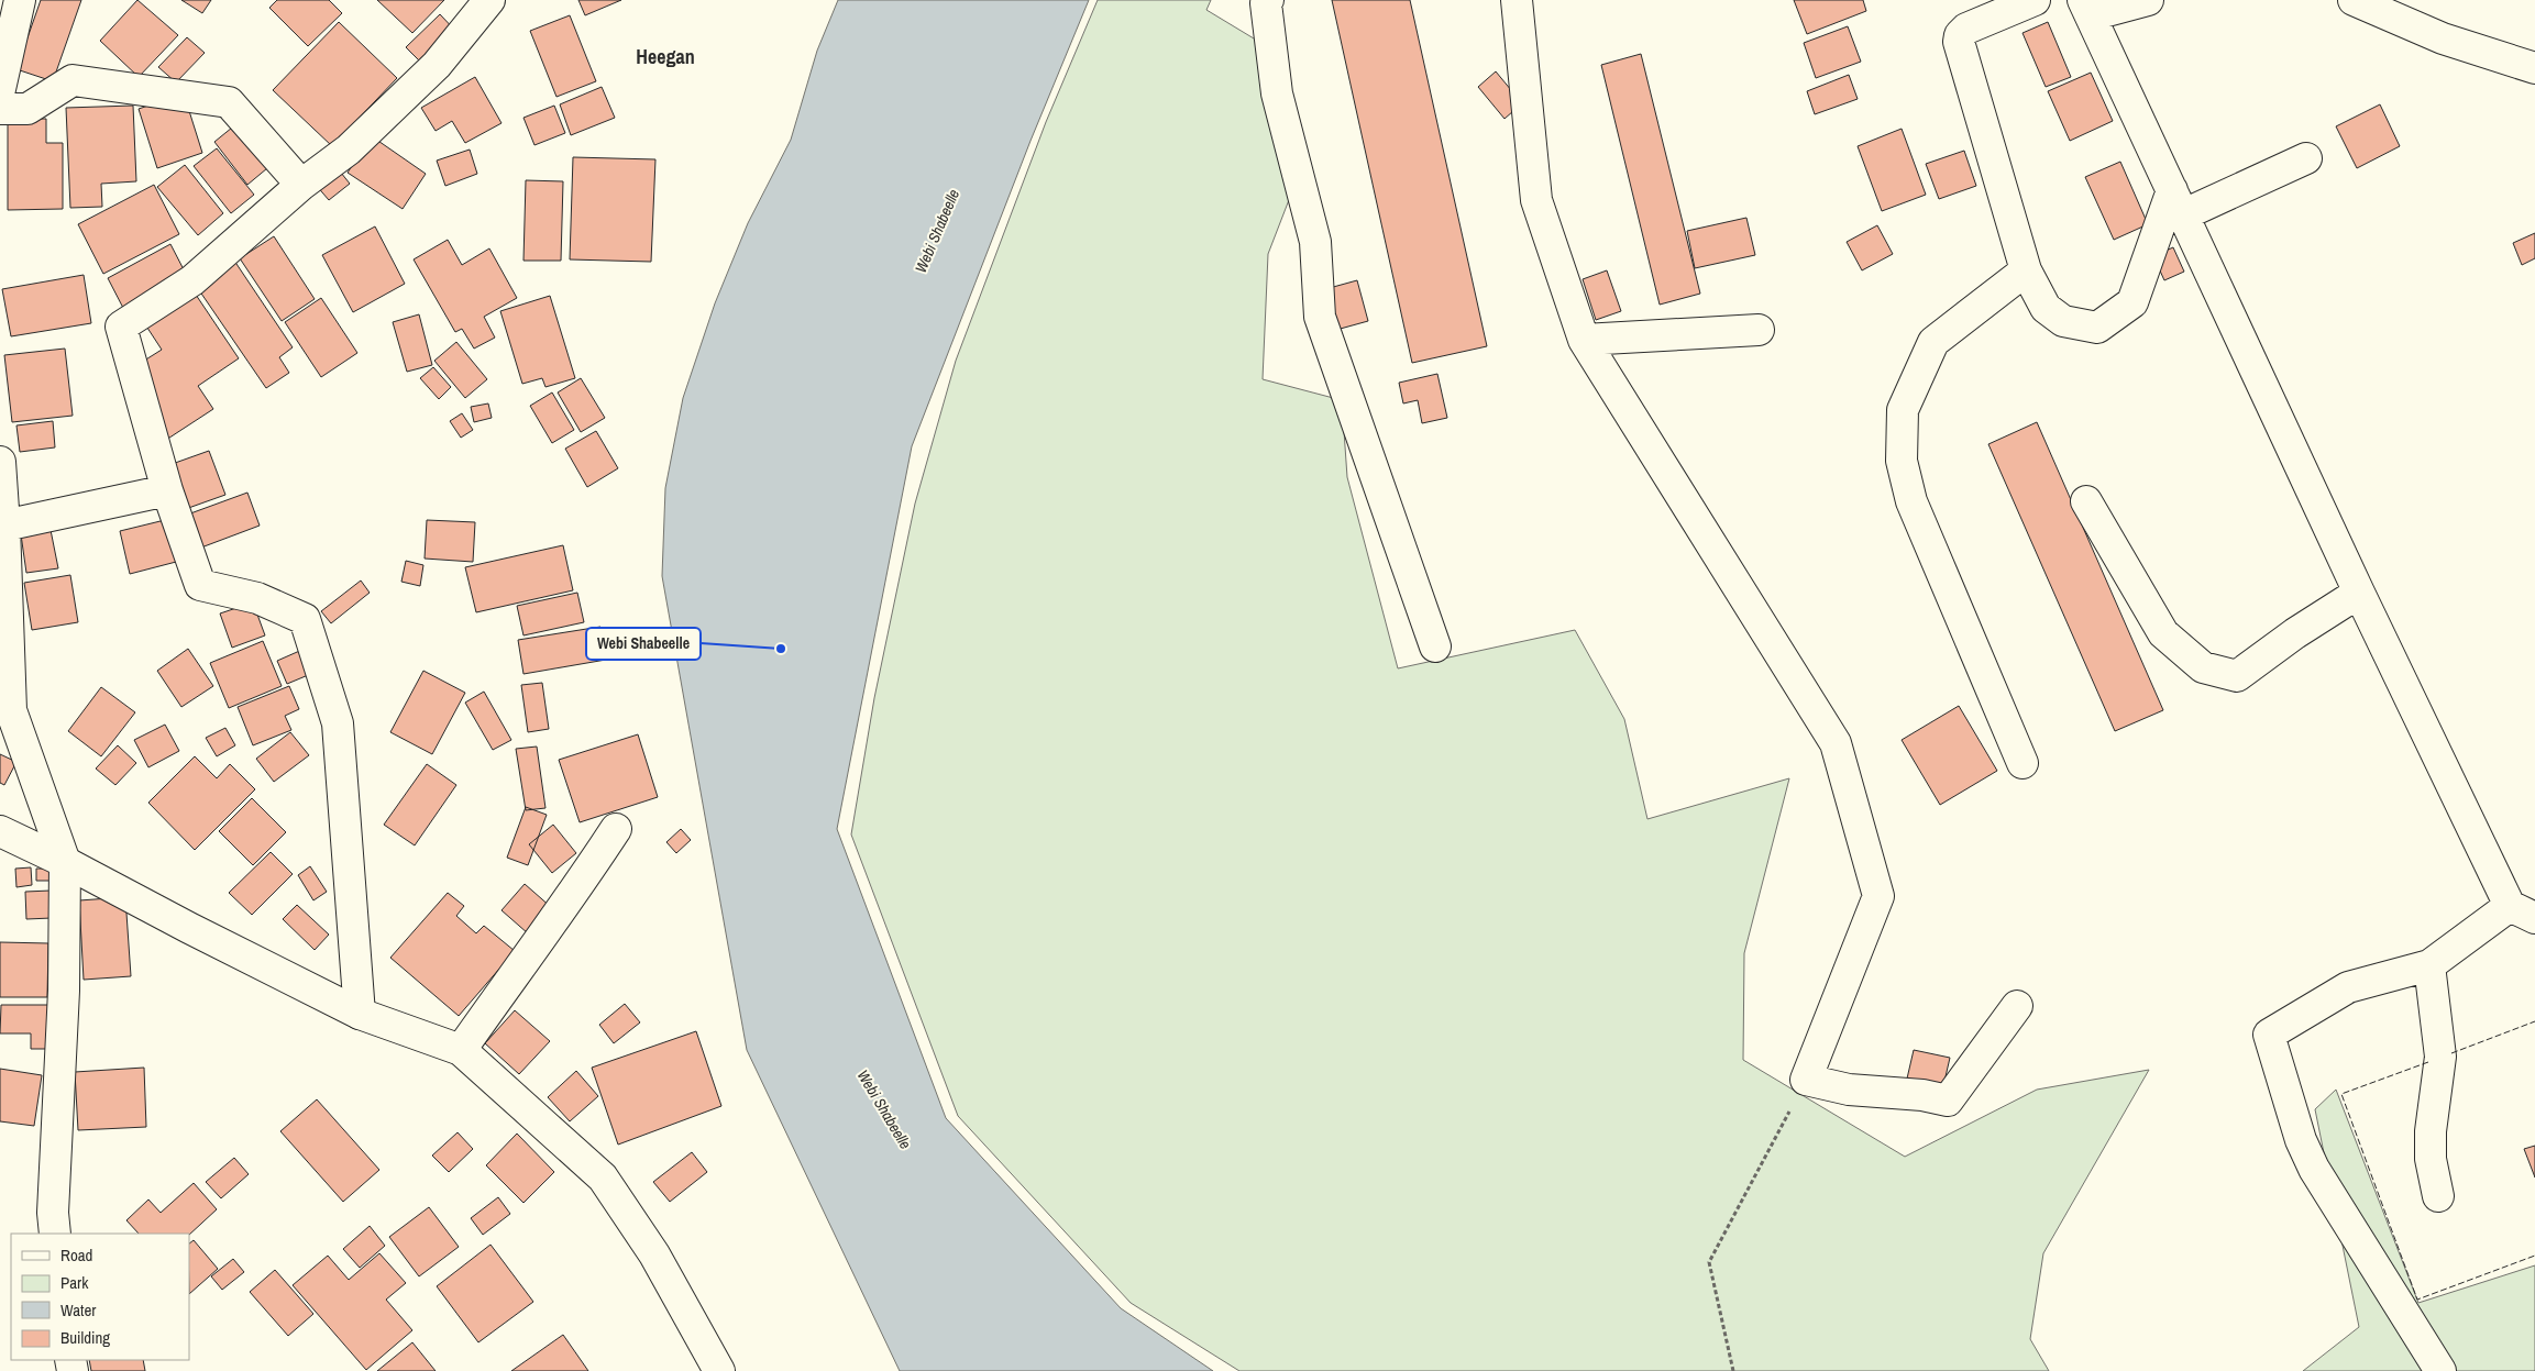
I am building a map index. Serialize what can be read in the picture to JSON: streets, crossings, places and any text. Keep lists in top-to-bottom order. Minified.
{"districts":["Heegan"],"water":["Webi Shabeelle"],"places":["Webi Shabeelle"],"legend":["Road","Park","Water","Building"]}
